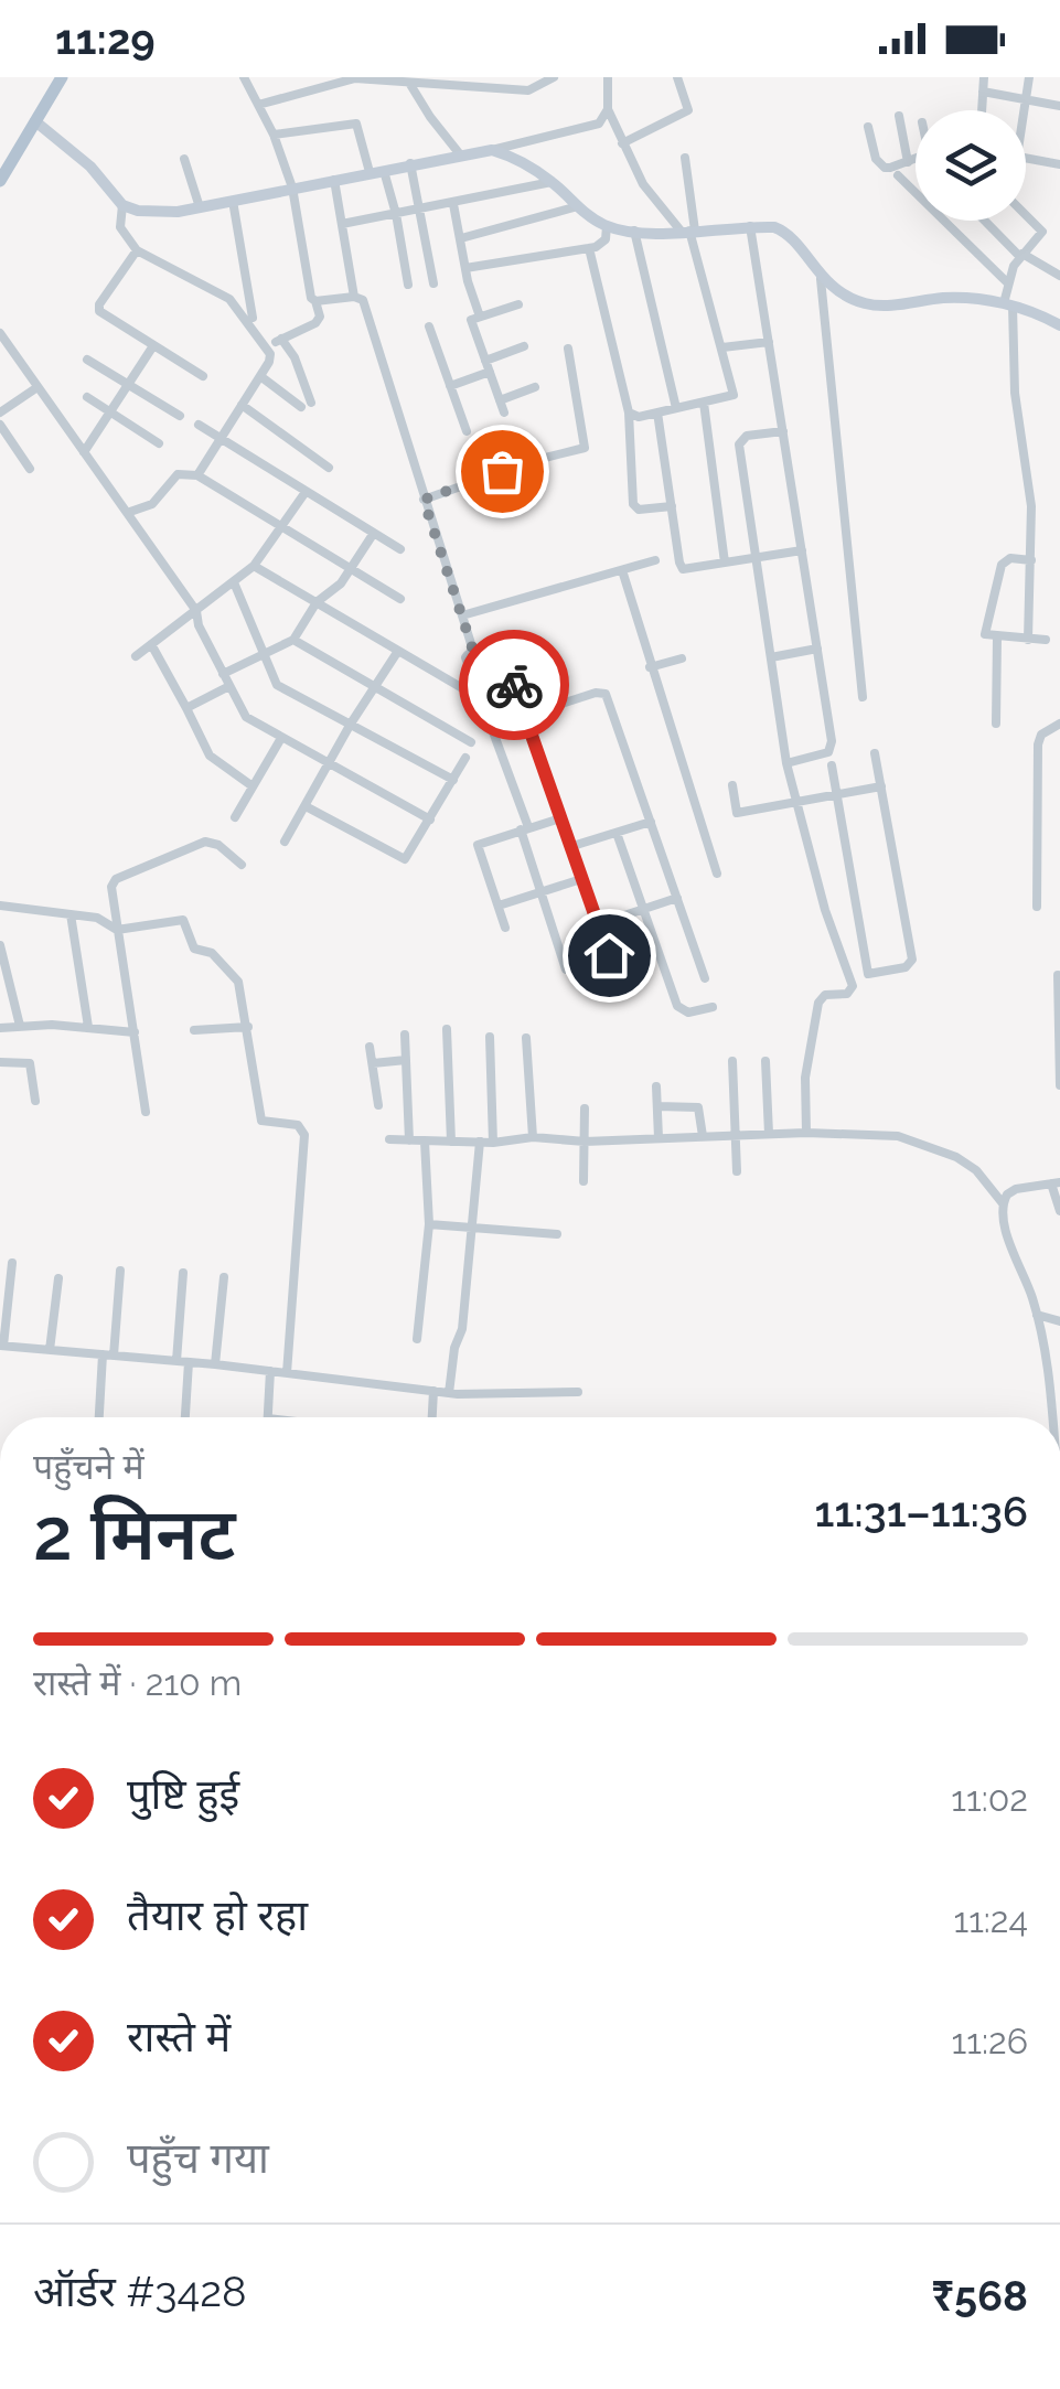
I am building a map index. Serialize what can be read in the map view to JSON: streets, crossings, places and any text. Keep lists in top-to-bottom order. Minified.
{"page":{"status":"11:29","heading":["2 मिनट","पहुँचने में","11:31–11:36"],"panel":["ऑर्डर #3428","₹568"],"bar":"रास्ते में · 210 m","list":[["पुष्टि हुई","11:02"],["तैयार हो रहा","11:24"],["रास्ते में","11:26"],"पहुँच गया"]}}
